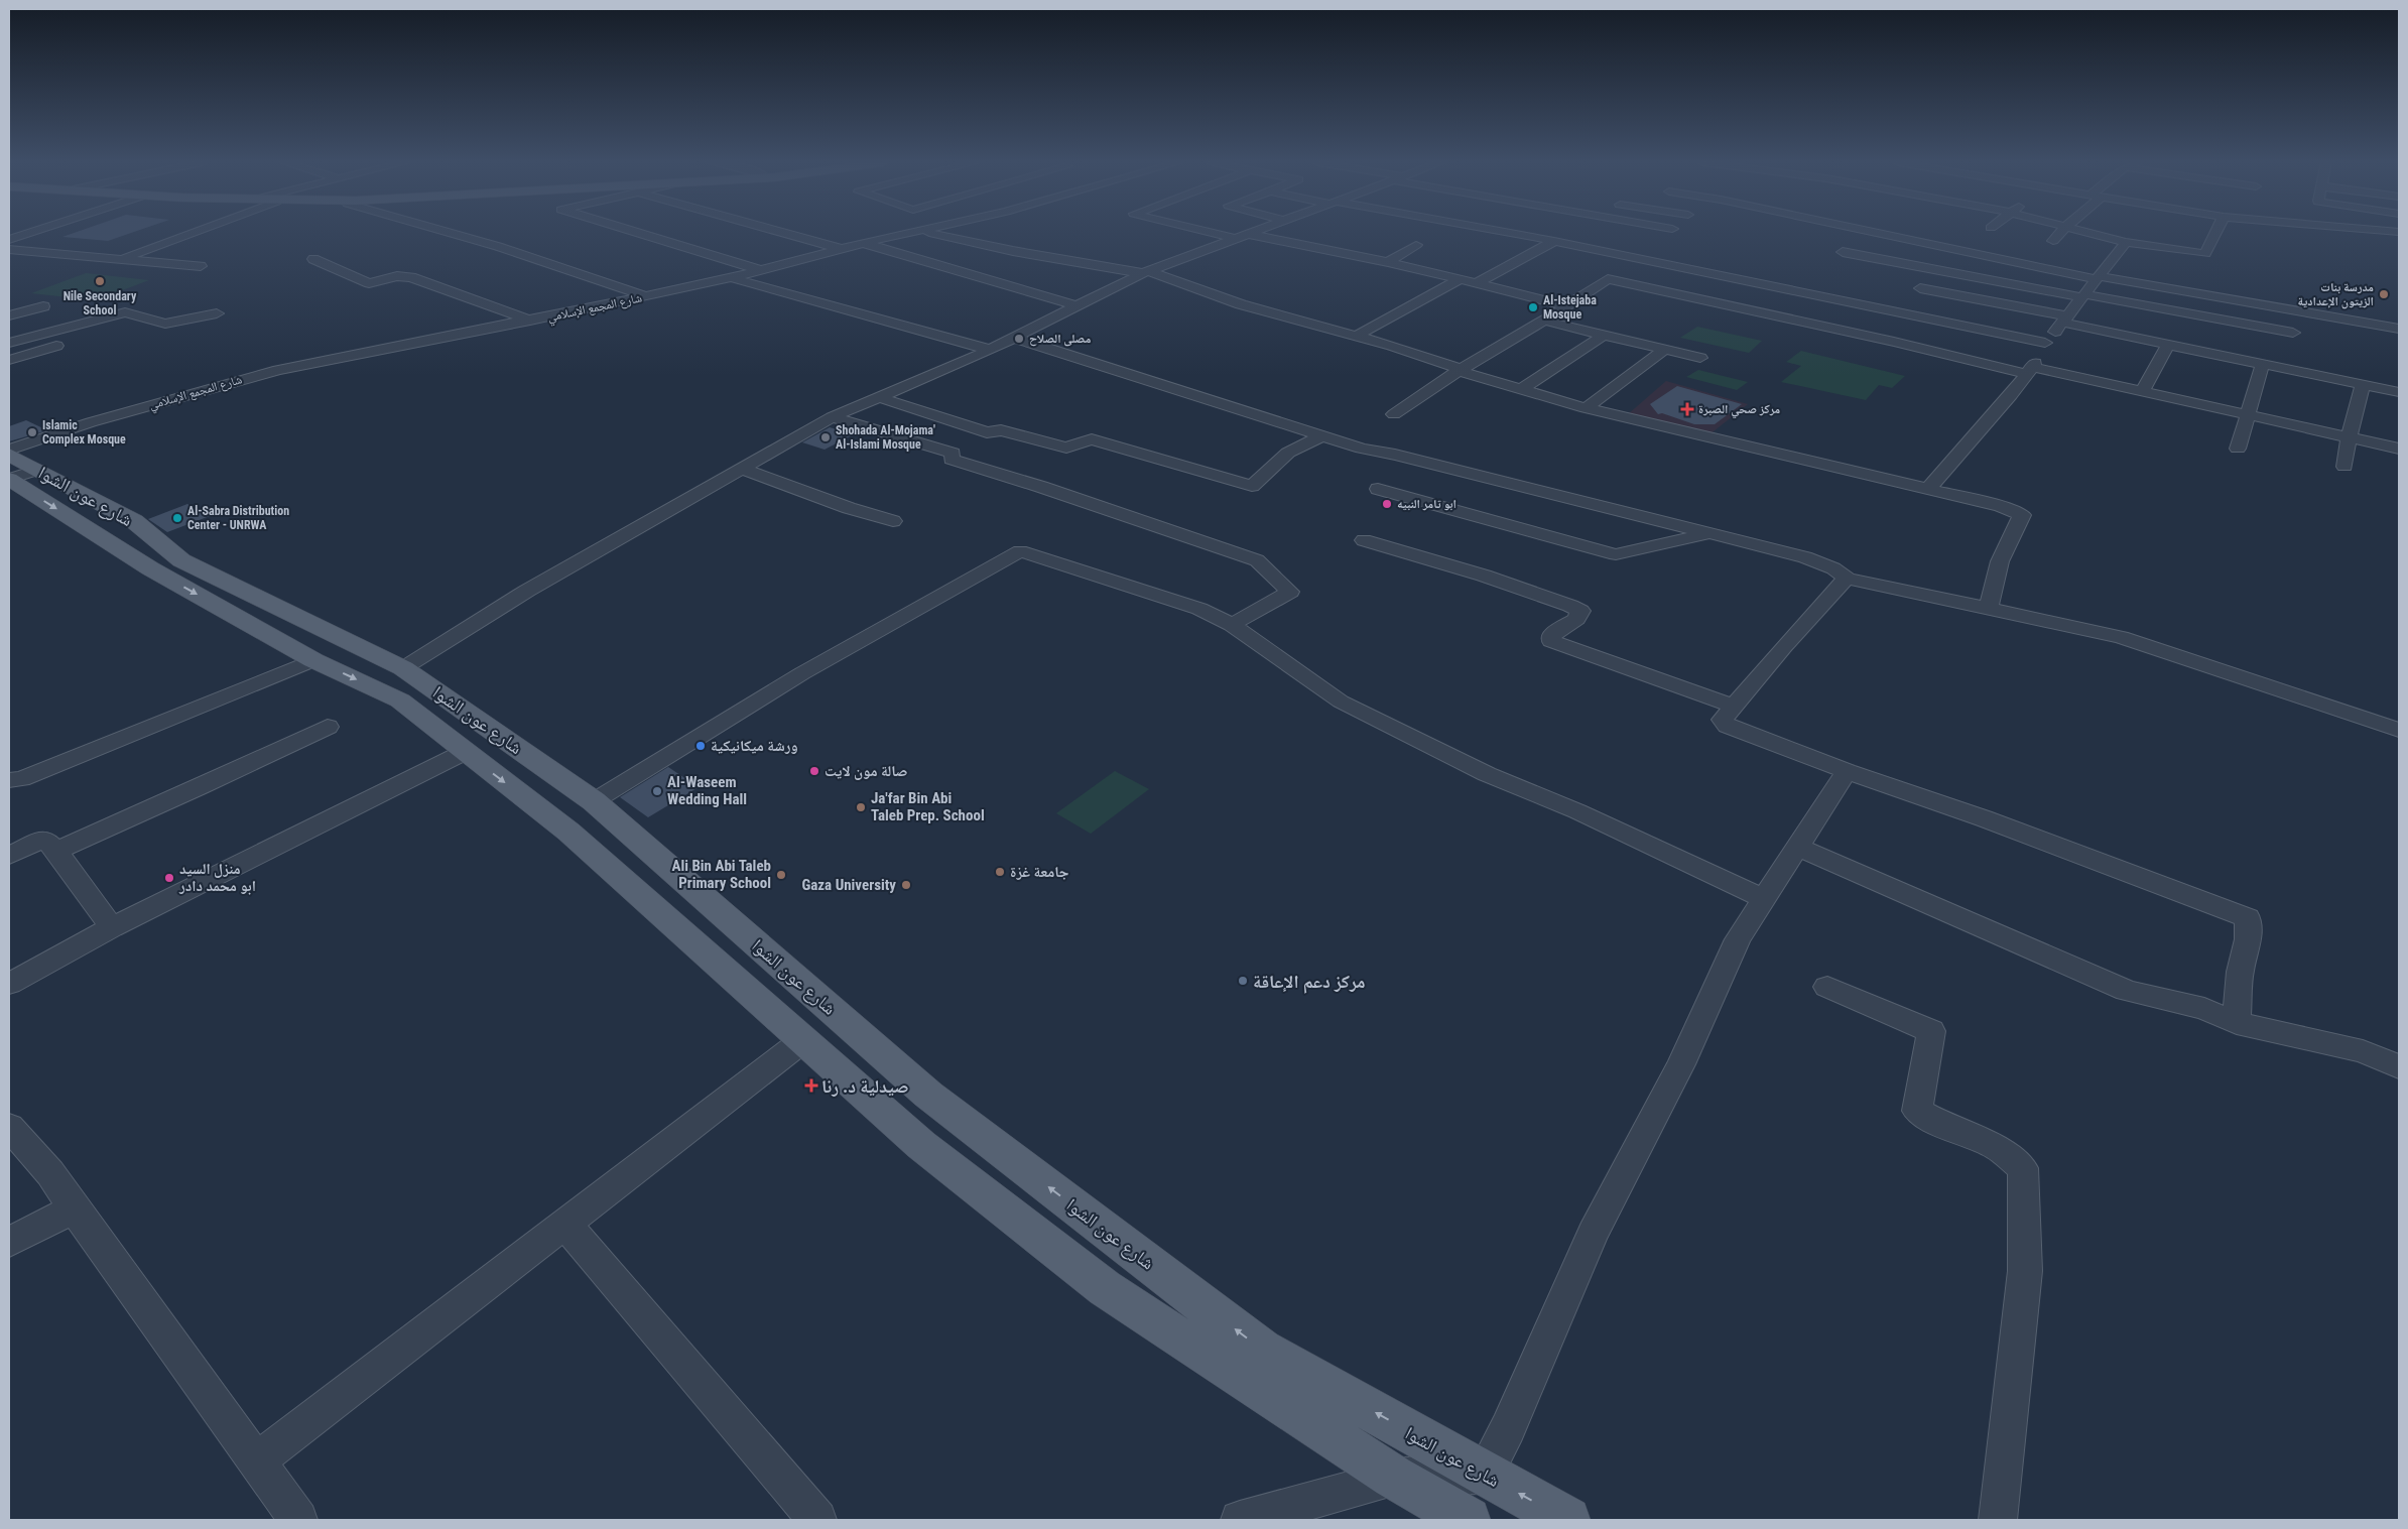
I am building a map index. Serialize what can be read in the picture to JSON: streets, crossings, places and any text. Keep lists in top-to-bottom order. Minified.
{"streets":{"main road":["شارع عون الشوا"],"street":["شارع المجمع الإسلامي"]},"places":{"other":["Nile Secondary School","مدرسة بنات الزيتون الإعدادية","Al-Istejaba Mosque","مصلى الصلاح","Islamic Complex Mosque","Shohada Al-Mojama' Al-Islami Mosque","ابو تامر النبيه","Al-Sabra Distribution Center - UNRWA","ورشة ميكانيكية","صالة مون لايت","Al-Waseem Wedding Hall","Ja'far Bin Abi Taleb Prep. School","جامعة غزة","Ali Bin Abi Taleb Primary School","منزل السيد ابو محمد دادر","Gaza University","مركز دعم الإعاقة"],"health":["مركز صحي الصبرة","صيدلية د. رنا"]}}
